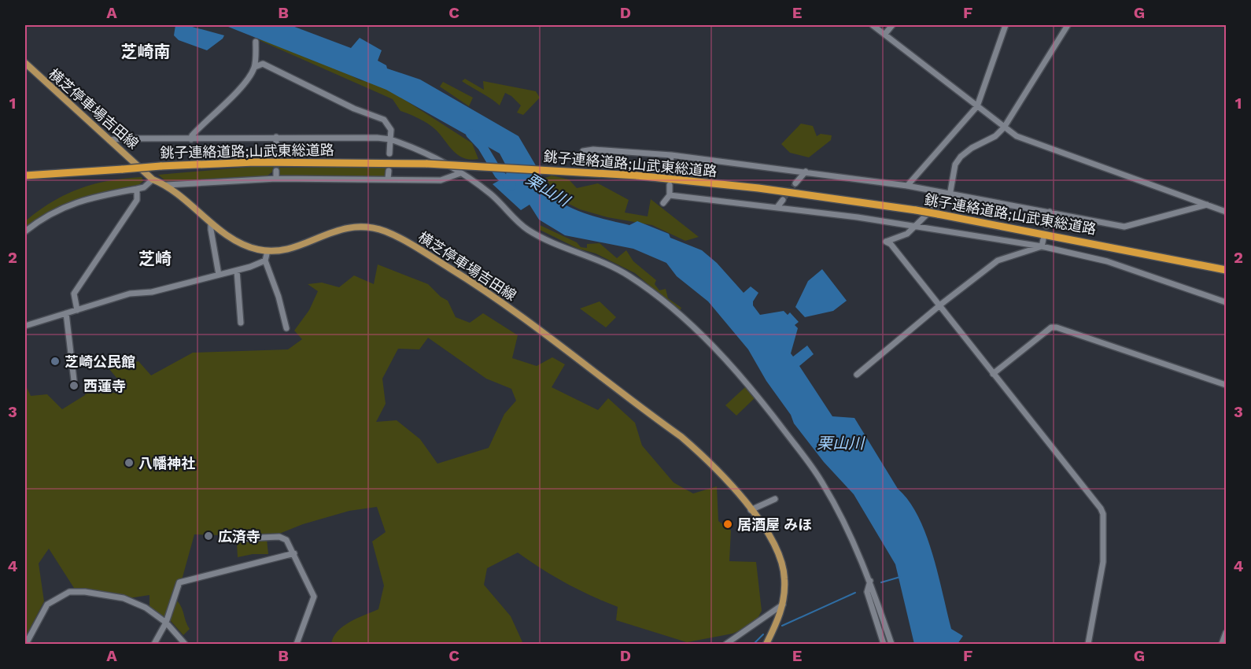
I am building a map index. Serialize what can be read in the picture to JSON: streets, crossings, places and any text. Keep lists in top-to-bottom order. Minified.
{"streets":{"highway":["銚子連絡道路;山武東総道路"],"main road":["横芝停車場吉田線"]},"districts":["芝崎南","芝崎"],"water":["栗山川"],"places":["芝崎公民館","西蓮寺","八幡神社","居酒屋 みほ","広済寺"],"grid":{"columns":["A","B","C","D","E","F","G"],"rows":["1","2","3","4"]}}
